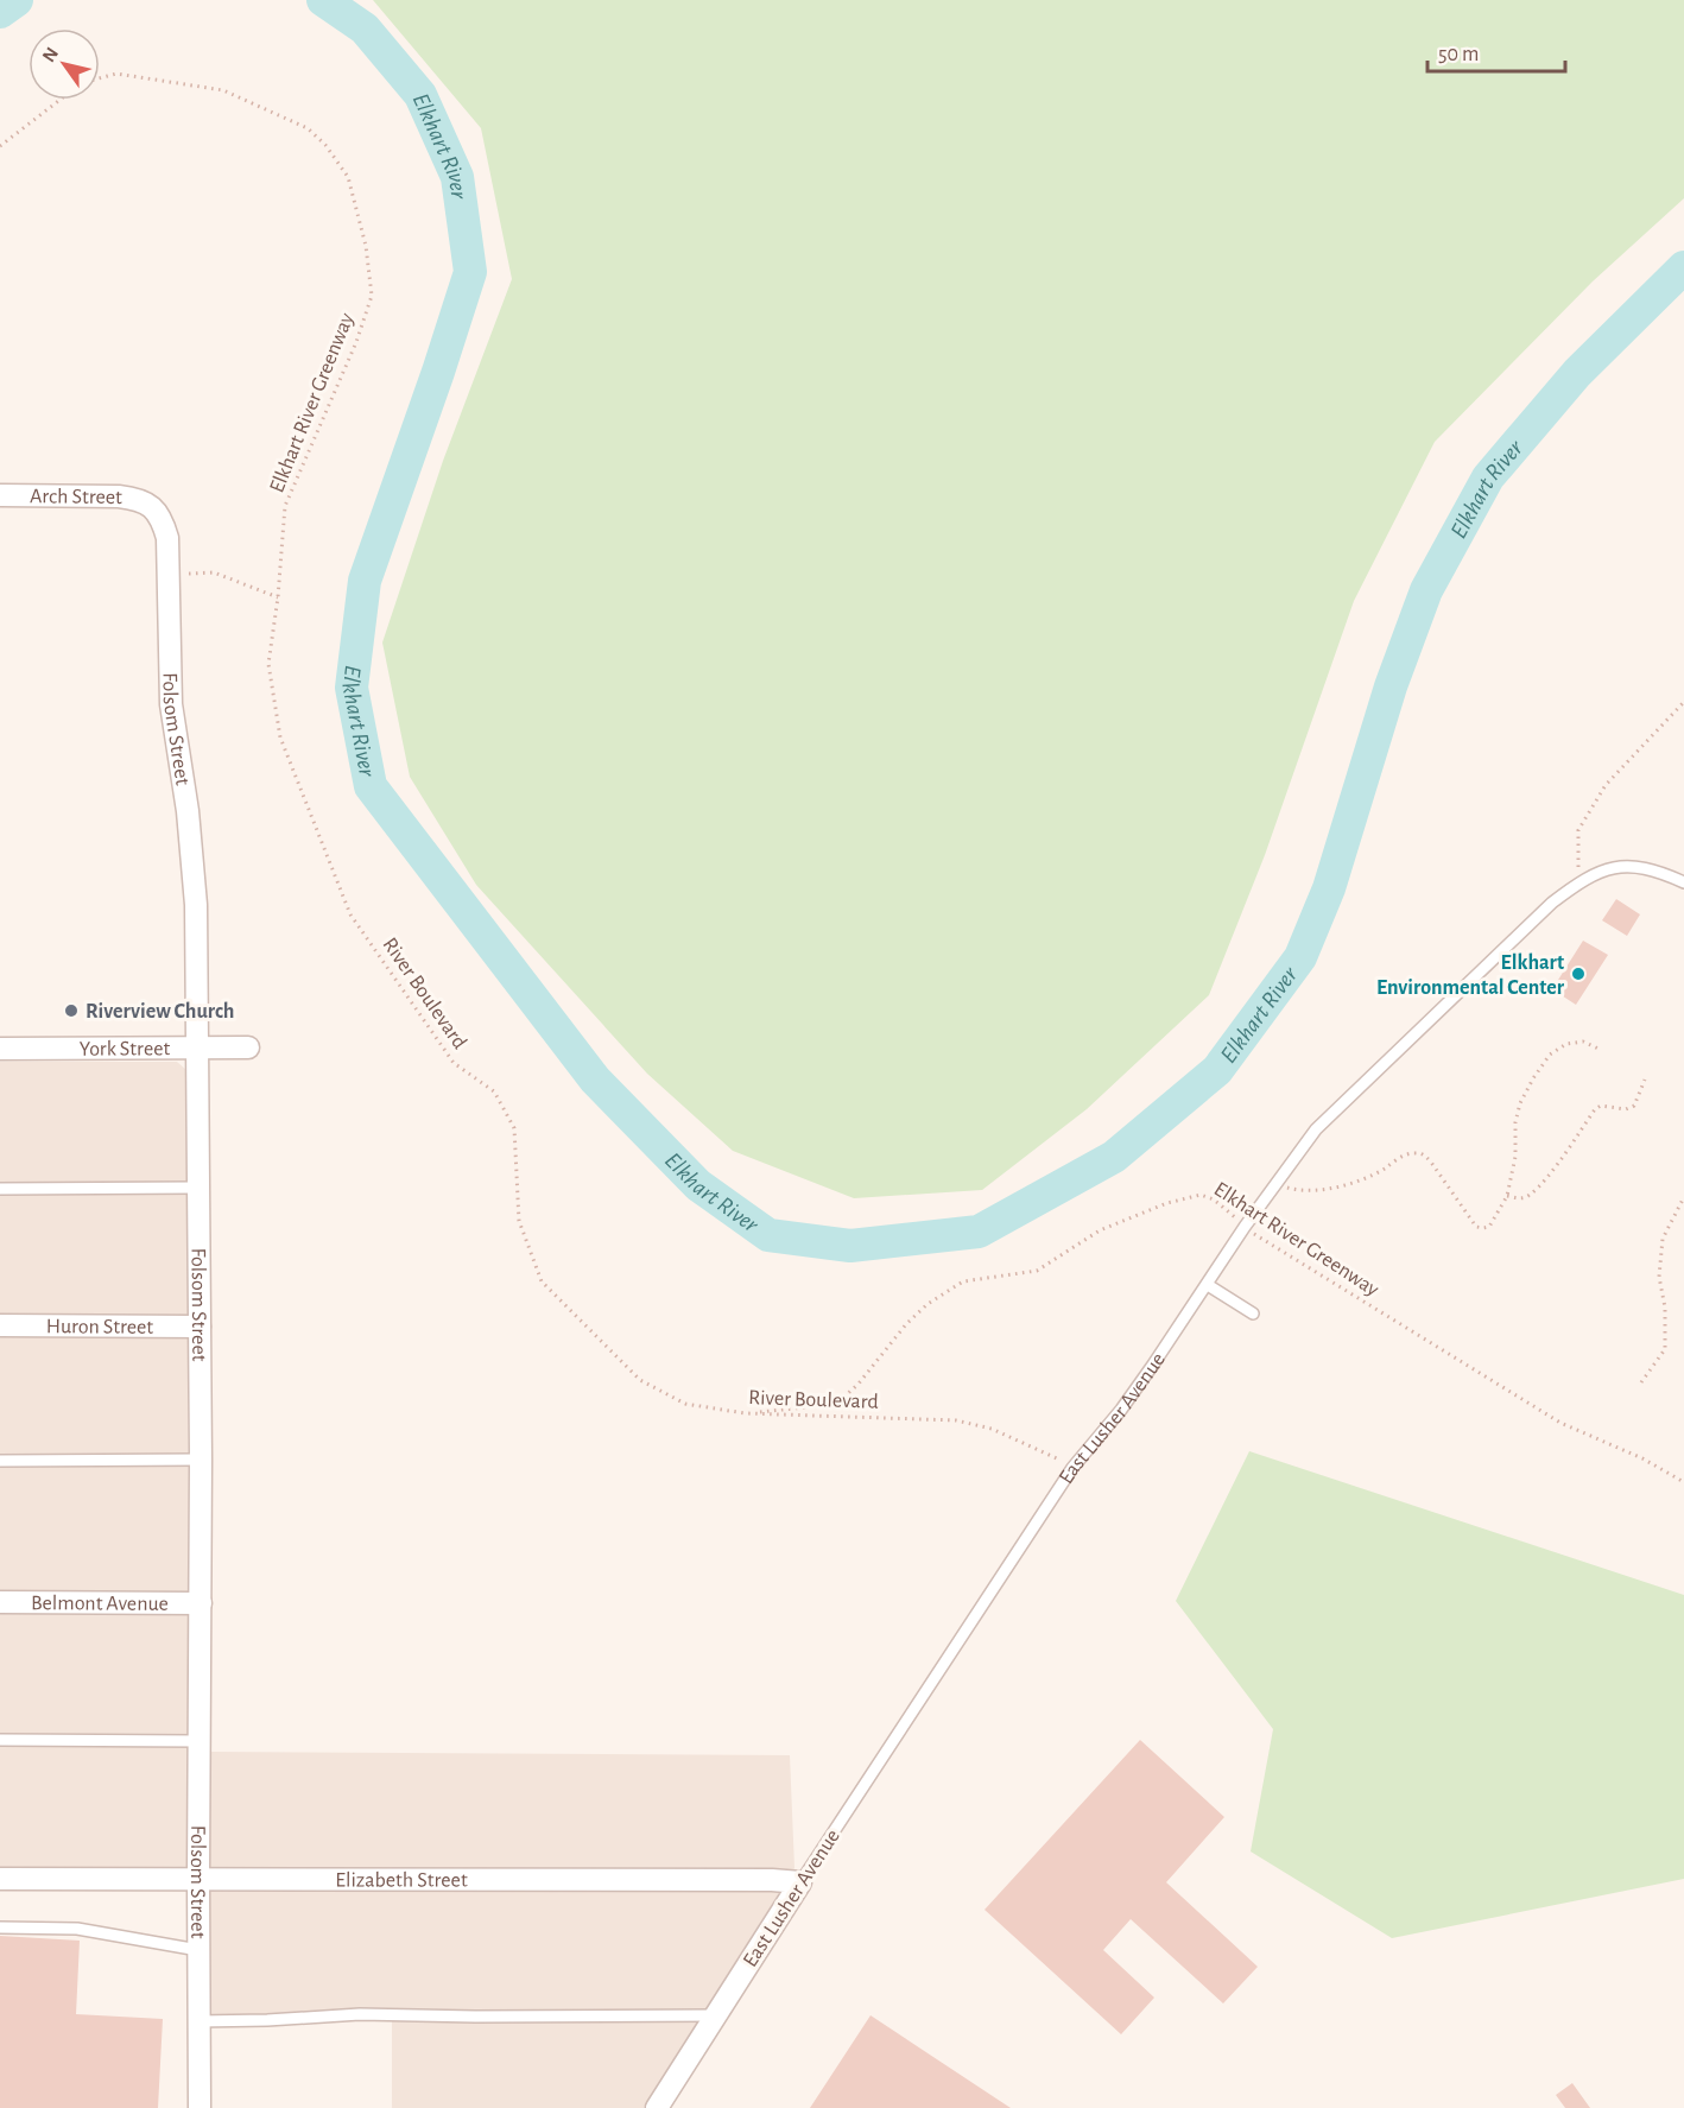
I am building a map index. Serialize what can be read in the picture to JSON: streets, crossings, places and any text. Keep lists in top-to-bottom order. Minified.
{"streets":{"street":["Arch Street","Folsom Street","York Street","Huron Street","East Lusher Avenue","Belmont Avenue","Elizabeth Street"],"path":["Elkhart River Greenway","River Boulevard"]},"crossings":[["Elkhart River Greenway","River Boulevard"],["Elkhart River Greenway","East Lusher Avenue"],["Arch Street","Folsom Street"],["Folsom Street","York Street"],["Folsom Street","Huron Street"],["Folsom Street","Belmont Avenue"],["Folsom Street","Elizabeth Street"],["River Boulevard","East Lusher Avenue"],["East Lusher Avenue","Elizabeth Street"]],"water":["Elkhart River"],"places":["Elkhart Environmental Center","Riverview Church"],"scale_bar":"50 m","north":"top left"}
